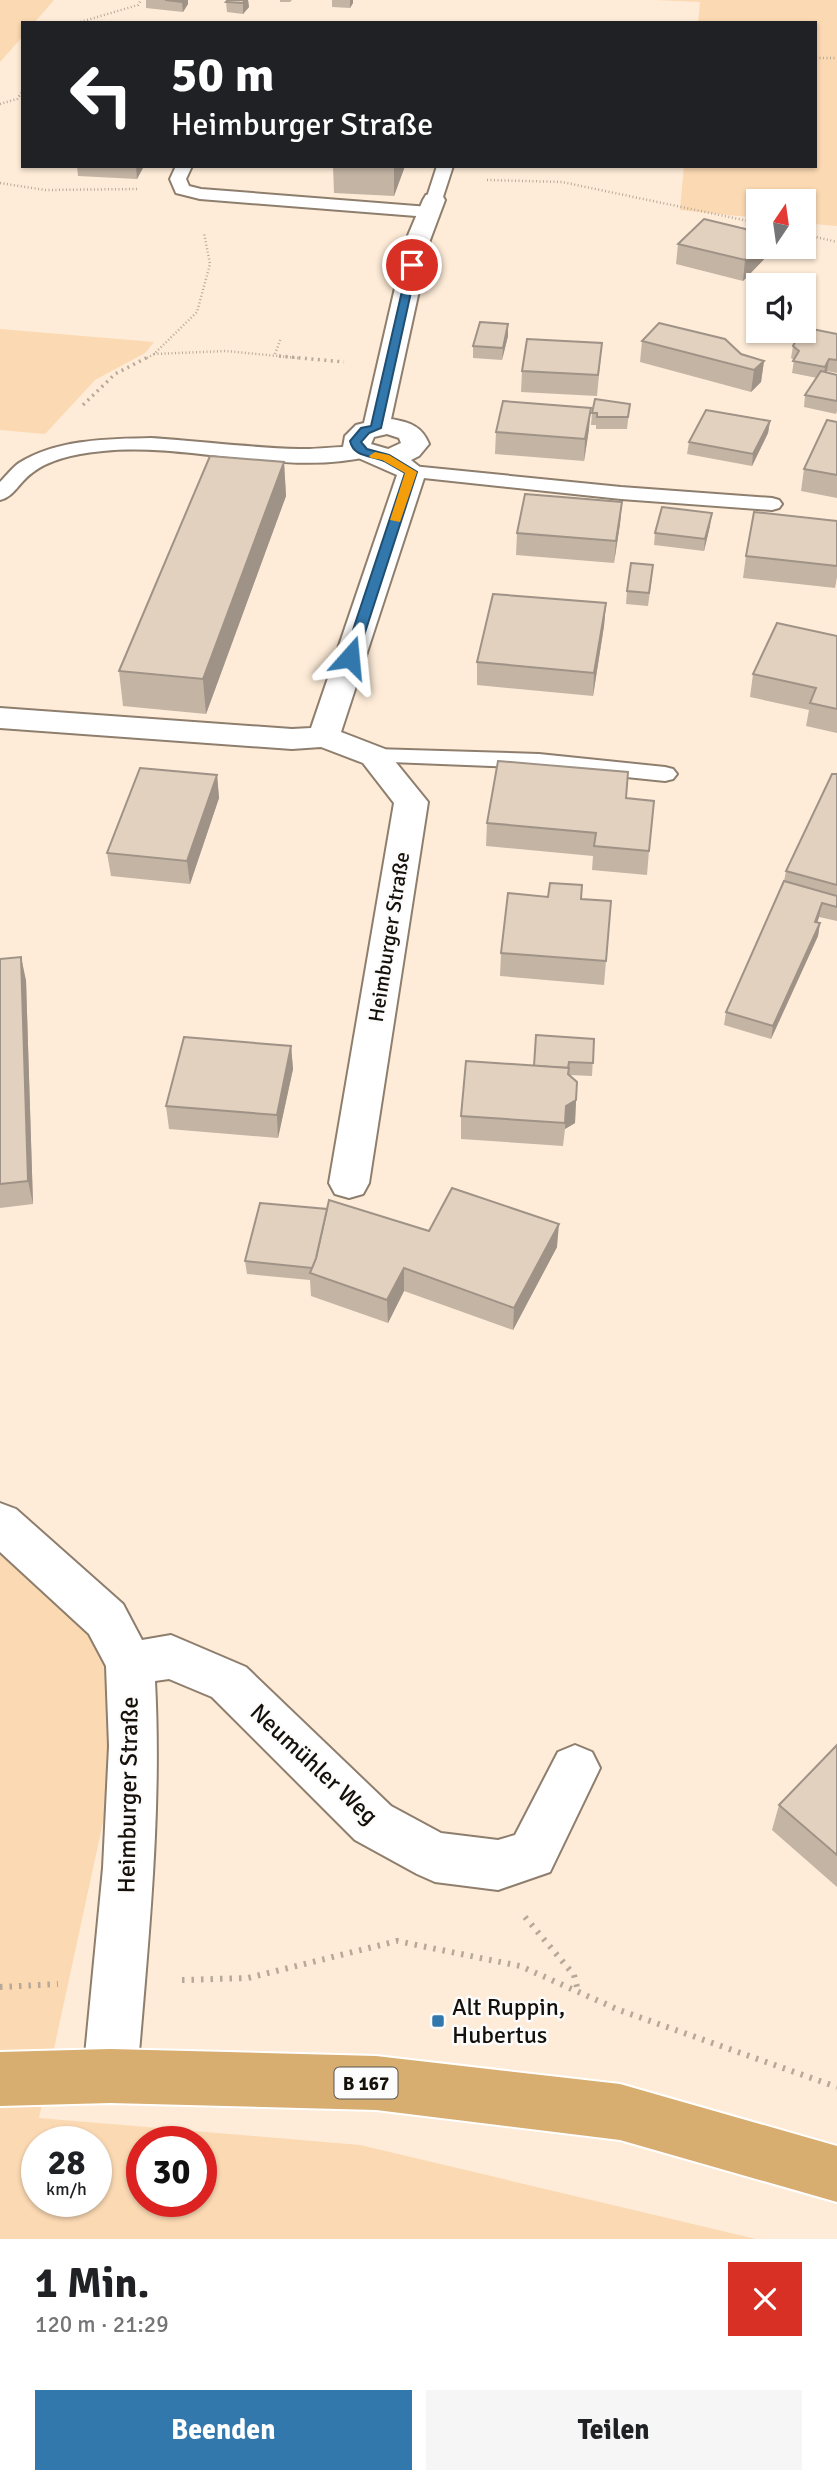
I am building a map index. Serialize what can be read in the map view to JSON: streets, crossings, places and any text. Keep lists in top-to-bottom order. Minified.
{"streets":{"main road":["B 167"],"street":["Heimburger Straße","Neumühler Weg"]},"crossings":[["Heimburger Straße","Neumühler Weg"],["Heimburger Straße","B 167"]],"places":{"transit":["Alt Ruppin, Hubertus"]},"north":"top","page":{"turn":["50 m","Heimburger Straße"],"speed":"28 km/h","limit":"30","heading":["1 Min.","120 m · 21:29"],"buttons":["Beenden","Teilen"]}}
